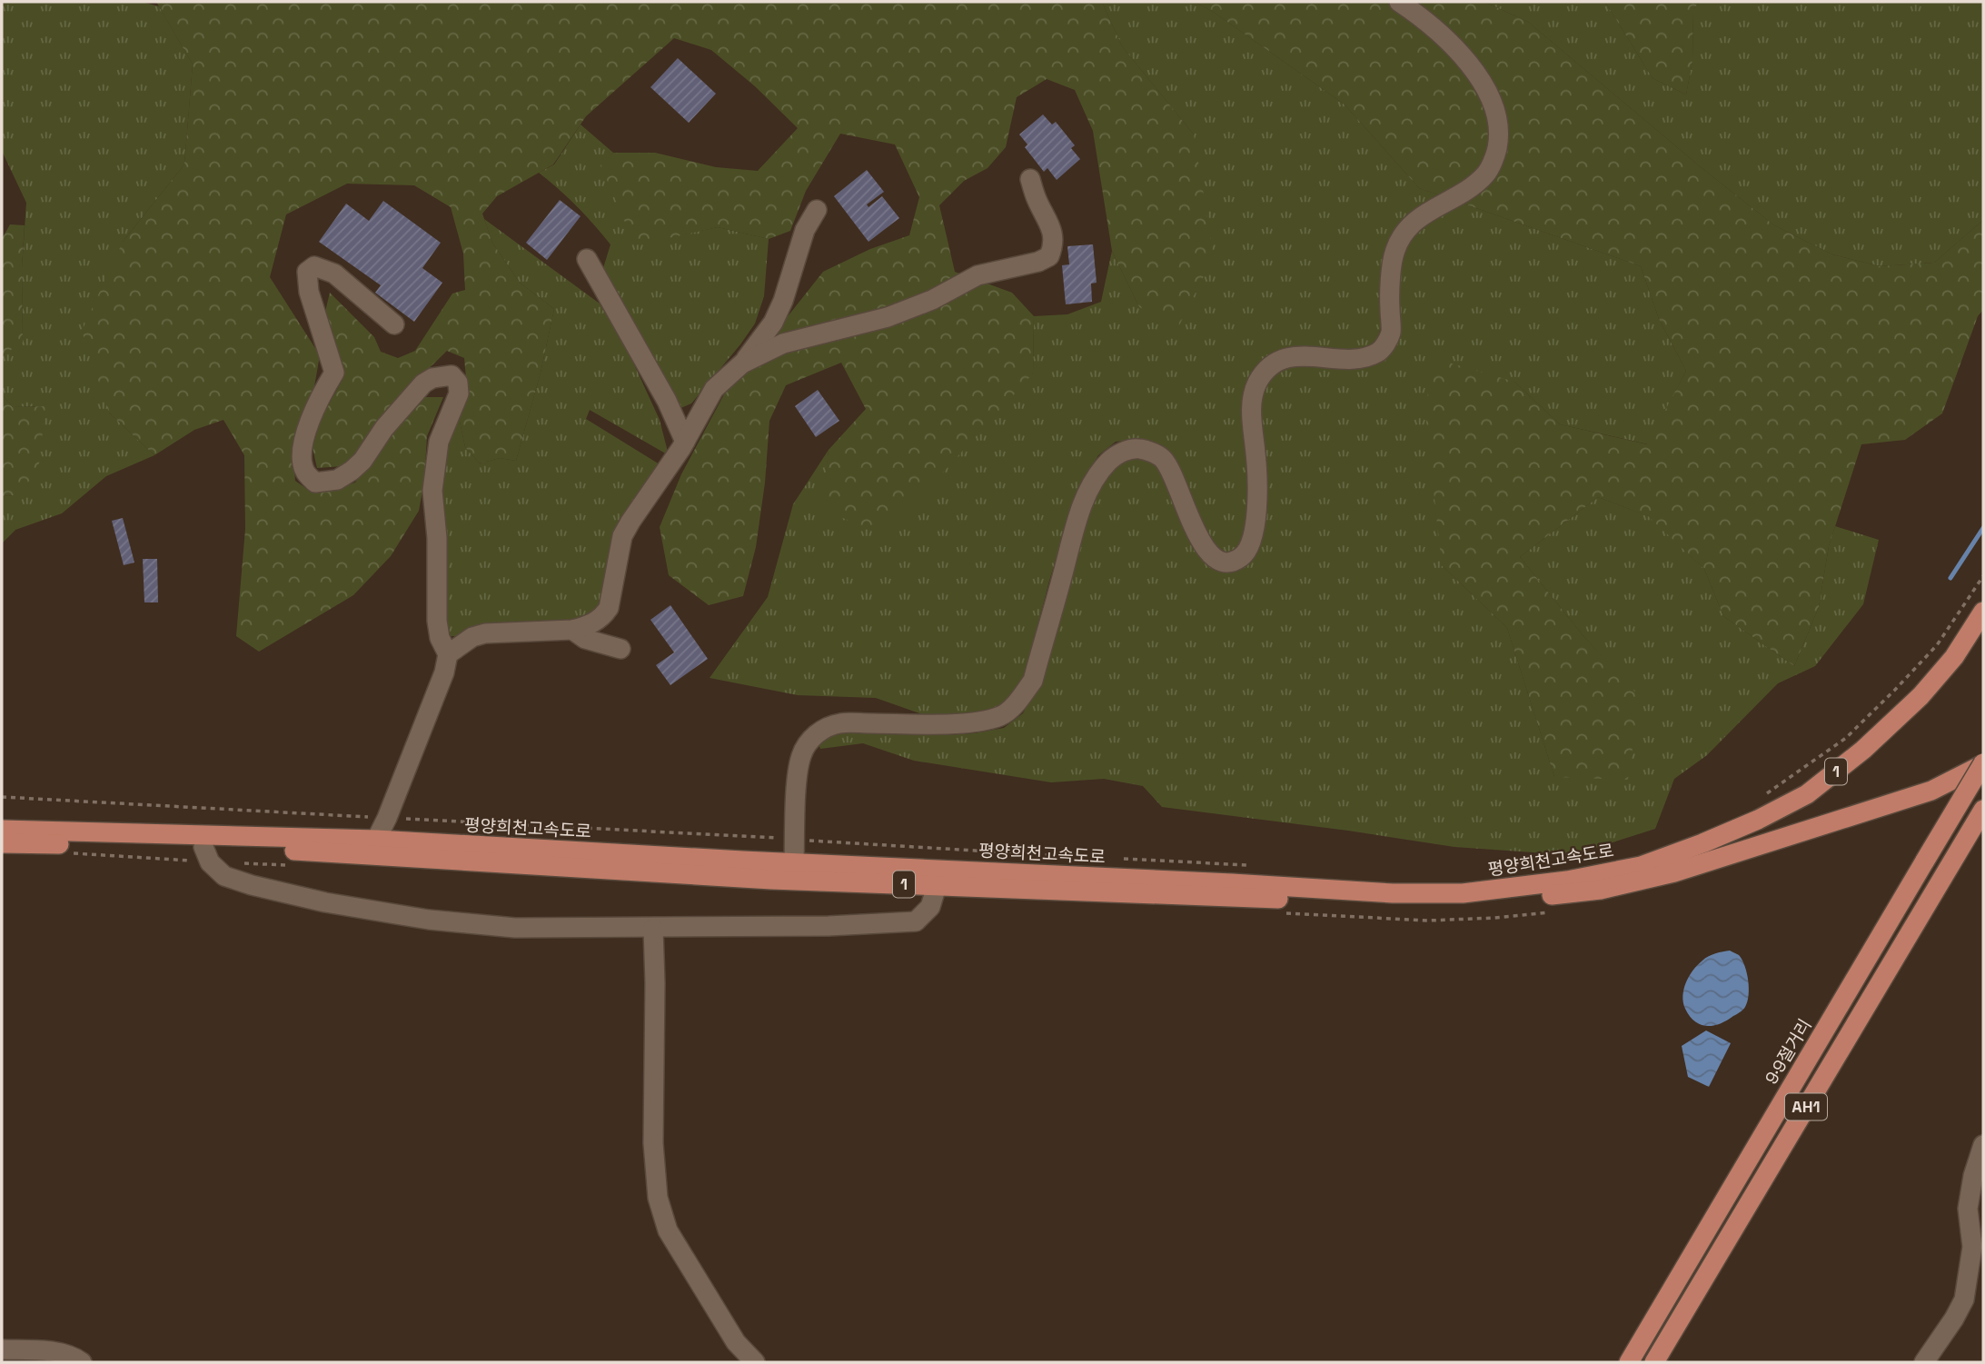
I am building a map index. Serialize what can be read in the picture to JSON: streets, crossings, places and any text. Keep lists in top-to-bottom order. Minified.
{"streets":{"highway":["1","평양희천고속도로","9·9절거리","AH1"]},"crossings":[["평양희천고속도로","9·9절거리"]]}
